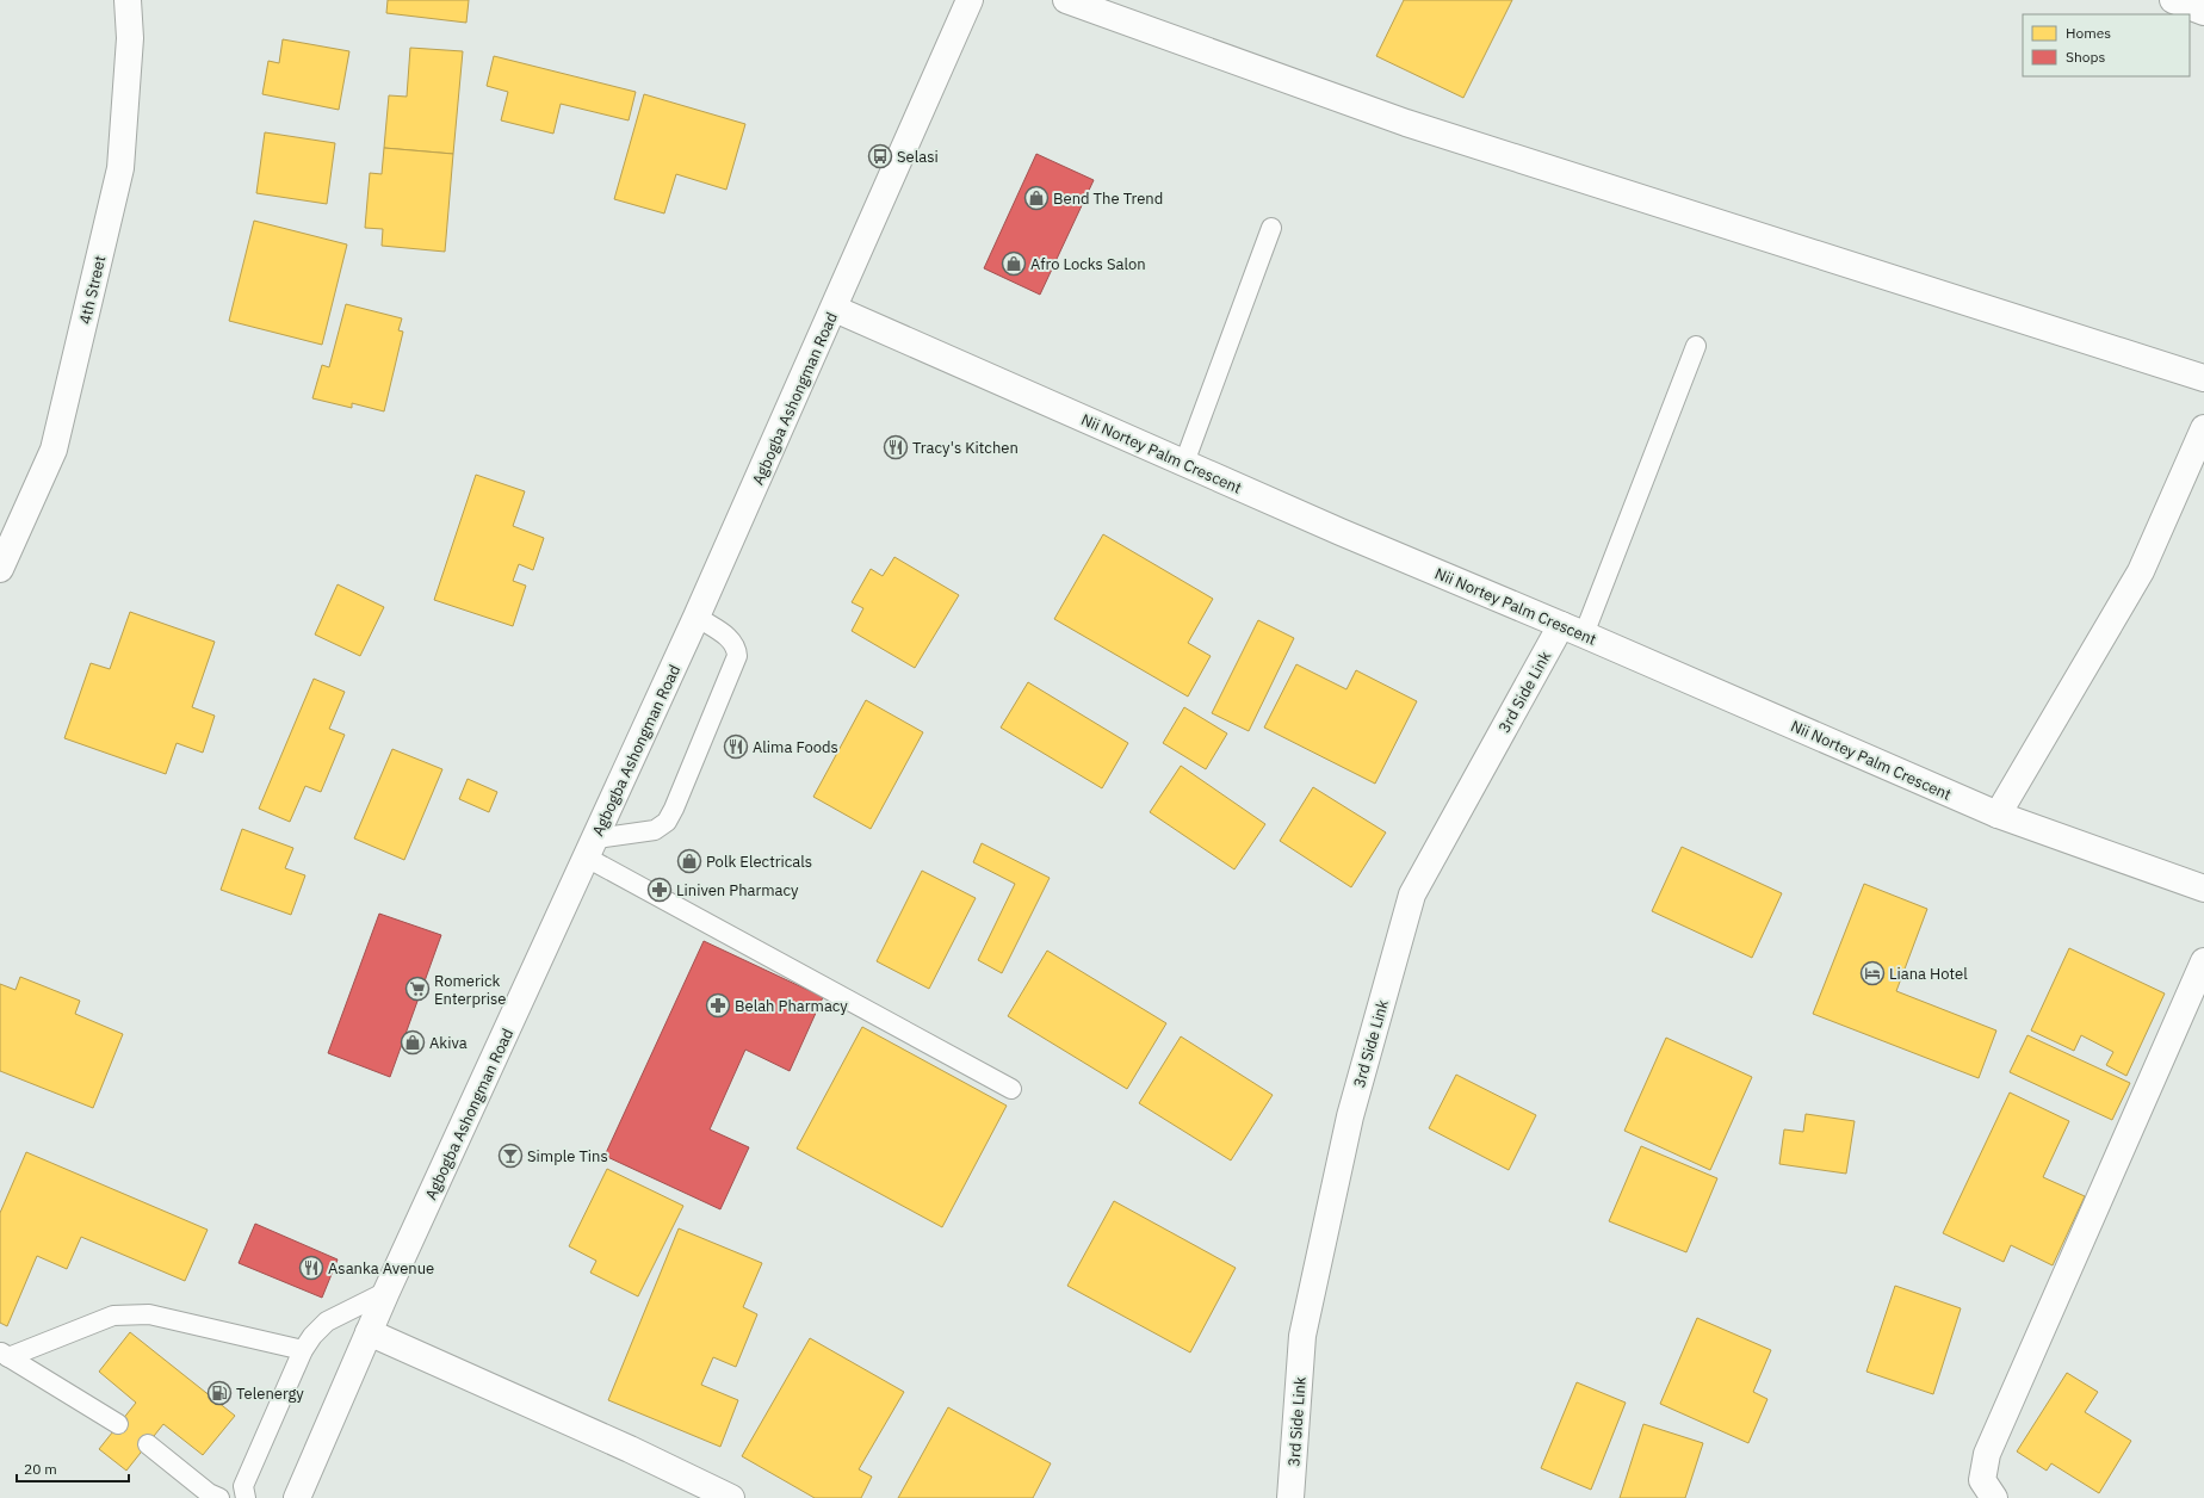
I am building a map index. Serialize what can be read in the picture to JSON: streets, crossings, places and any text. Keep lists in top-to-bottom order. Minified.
{"streets":{"street":["4th Street","Agbogba Ashongman Road","Nii Nortey Palm Crescent","3rd Side Link"]},"crossings":[["Agbogba Ashongman Road","Nii Nortey Palm Crescent"],["Nii Nortey Palm Crescent","3rd Side Link"]],"places":{"bus stop":["Selasi"],"shop":["Bend The Trend","Afro Locks Salon","Polk Electricals","Akiva"],"restaurant":["Tracy's Kitchen","Alima Foods","Asanka Avenue"],"pharmacy":["Liniven Pharmacy","Belah Pharmacy"],"hotel":["Liana Hotel"],"supermarket":["Romerick Enterprise"],"bar":["Simple Tins"],"fuel station":["Telenergy"]},"legend":["Homes","Shops"],"scale_bar":"20 m"}
